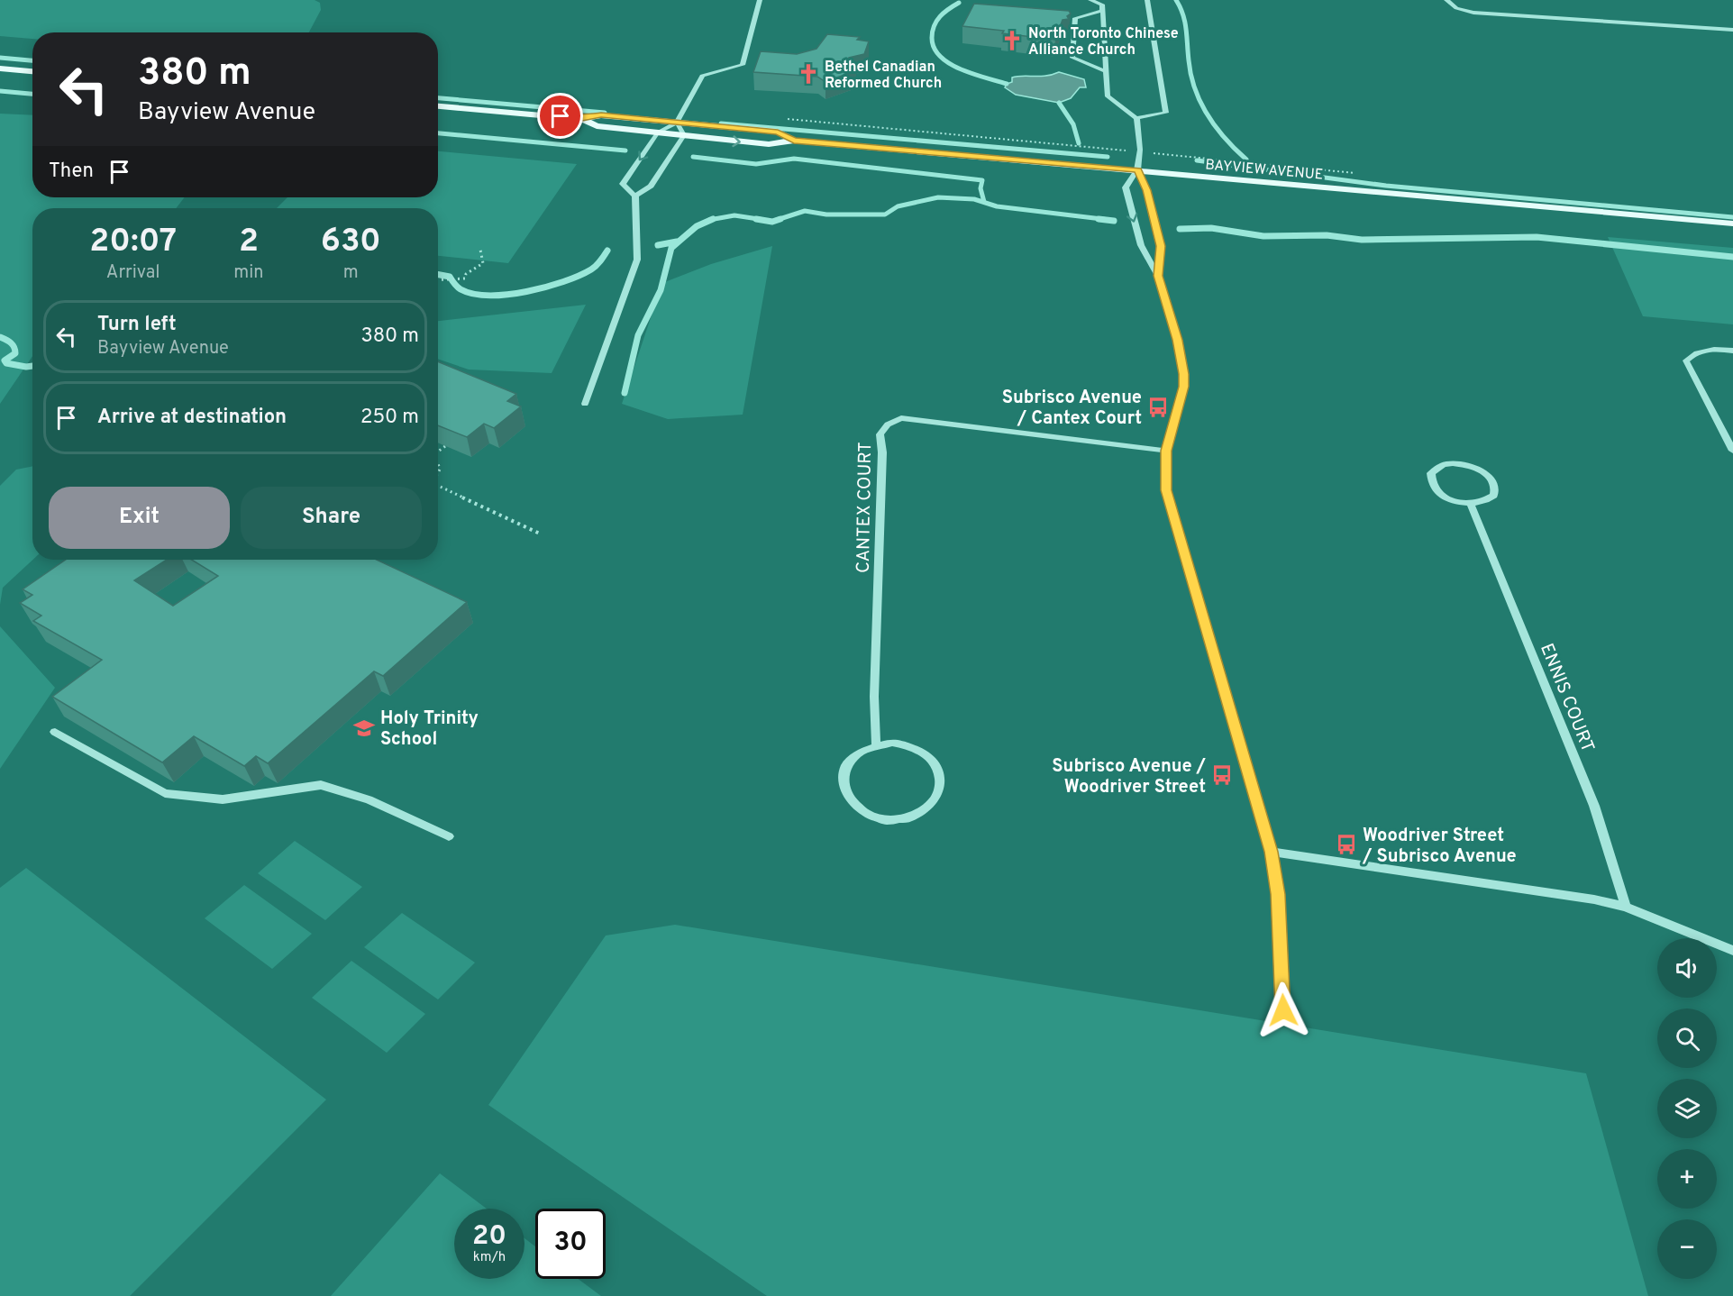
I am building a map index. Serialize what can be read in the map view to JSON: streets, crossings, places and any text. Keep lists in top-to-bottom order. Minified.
{"streets":{"main road":["BAYVIEW AVENUE"],"street":["CANTEX COURT","ENNIS COURT"]},"places":{"church":["North Toronto Chinese Alliance Church","Bethel Canadian Reformed Church"],"bus stop":["Subrisco Avenue / Cantex Court","Subrisco Avenue / Woodriver Street","Woodriver Street / Subrisco Avenue"],"school or university":["Holy Trinity School"]},"page":{"turn":["380 m","Bayview Avenue"],"then":"Then","eta":["20:07","Arrival","2","min","630","m"],"list":[{"name":"Turn left","note":"Bayview Avenue","value":"380 m"},{"name":"Arrive at destination","value":"250 m"}],"buttons":["Exit","Share"],"map_buttons":["+","−"],"speed":"20 km/h","limit":"30"}}
